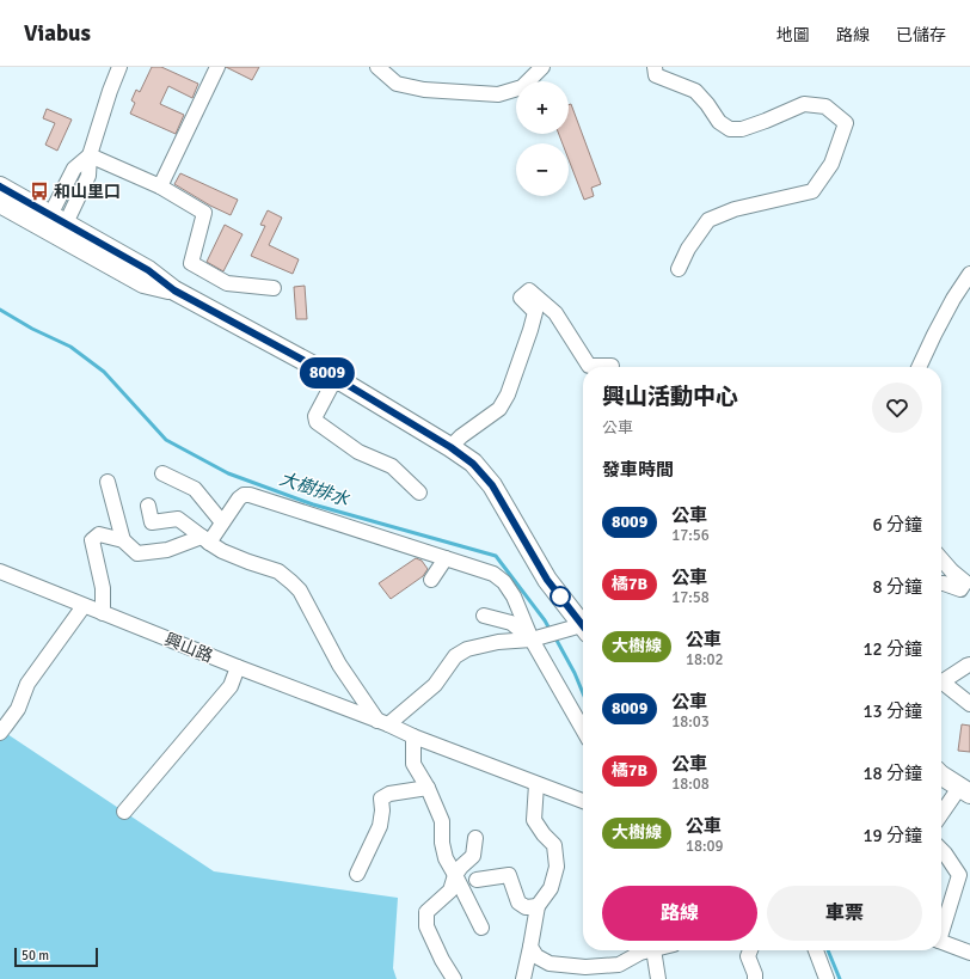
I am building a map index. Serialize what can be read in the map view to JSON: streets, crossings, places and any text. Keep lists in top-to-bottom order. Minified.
{"streets":{"street":["興山路"]},"water":["大樹排水"],"places":{"bus stop":["和山里口"]},"lines":["bus line 8009"],"scale_bar":"50 m","page":{"header":"Viabus","nav":["地圖","路線","已儲存"],"on_map":"8009","map_buttons":["+","−"],"heading":[["興山活動中心","公車"],"發車時間"],"list":[{"mark":"8009","name":"公車","note":"17:56","value":"6 分鐘"},{"mark":"橘7B","name":"公車","note":"17:58","value":"8 分鐘"},{"mark":"大樹線","name":"公車","note":"18:02","value":"12 分鐘"},{"mark":"8009","name":"公車","note":"18:03","value":"13 分鐘"},{"mark":"橘7B","name":"公車","note":"18:08","value":"18 分鐘"},{"mark":"大樹線","name":"公車","note":"18:09","value":"19 分鐘"}],"buttons":["路線","車票"],"scale":"50 m"}}
